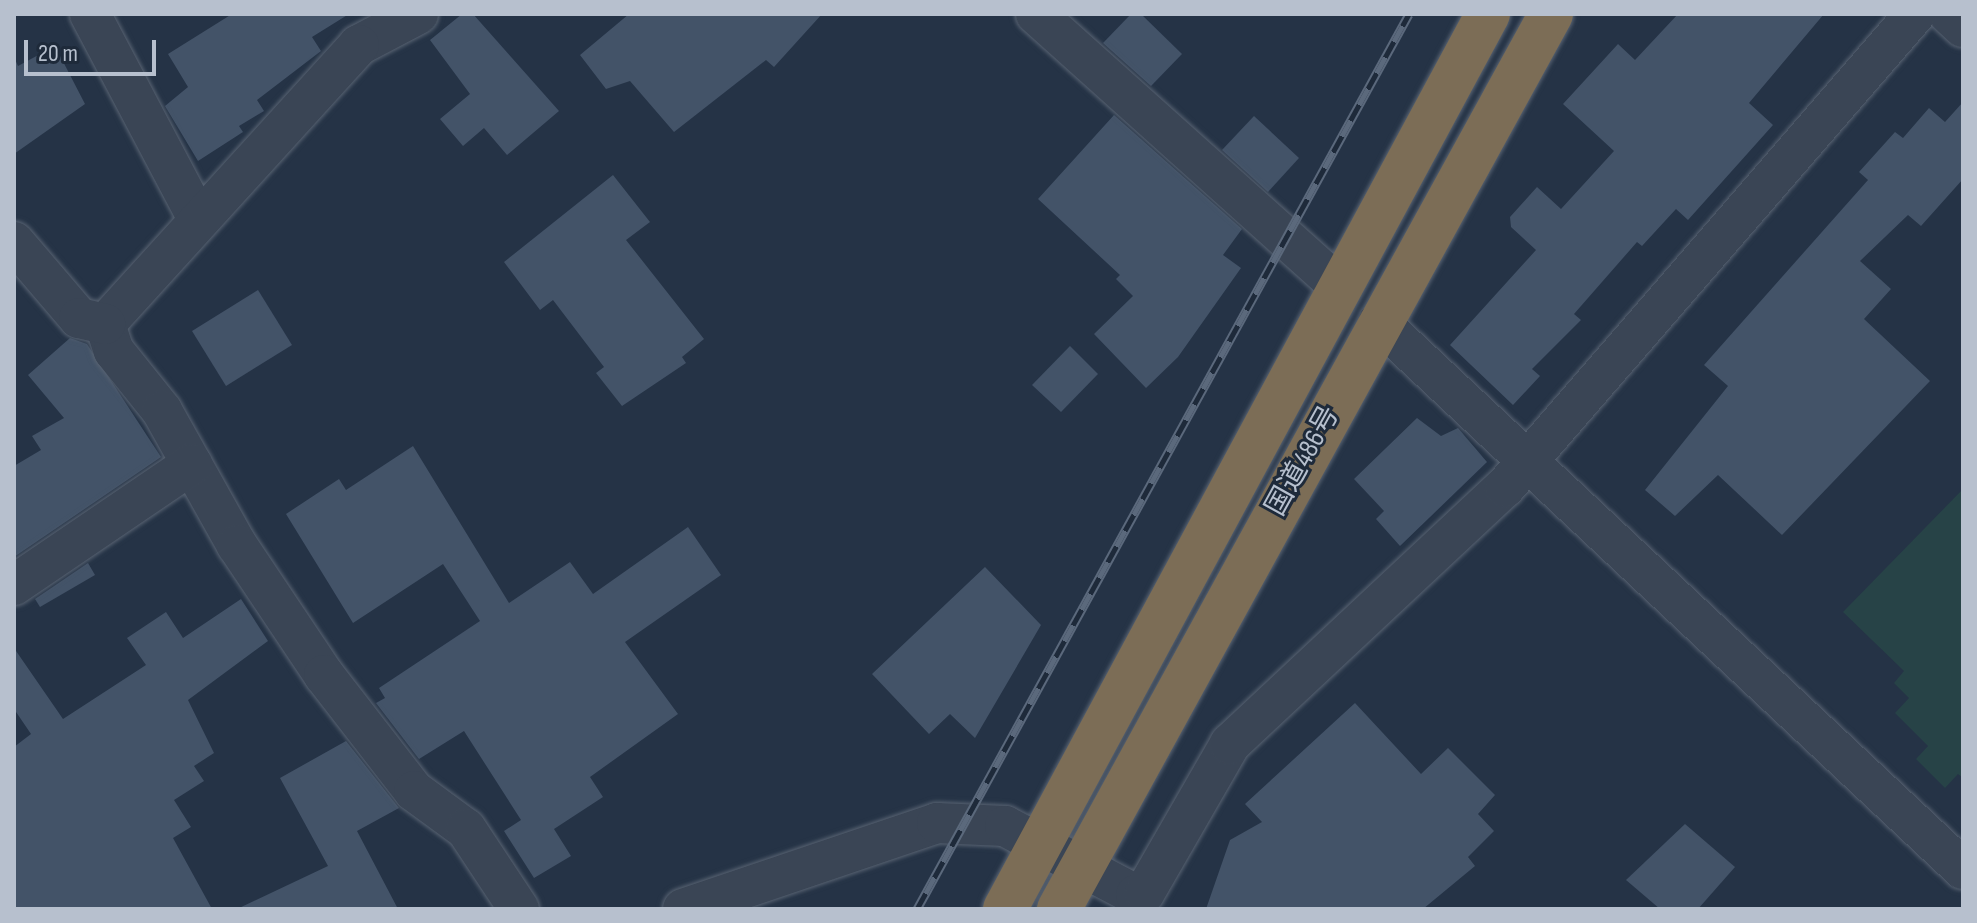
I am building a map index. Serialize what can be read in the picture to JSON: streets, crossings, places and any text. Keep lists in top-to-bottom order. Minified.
{"streets":{"highway":["国道486号"]},"scale_bar":"20 m"}
